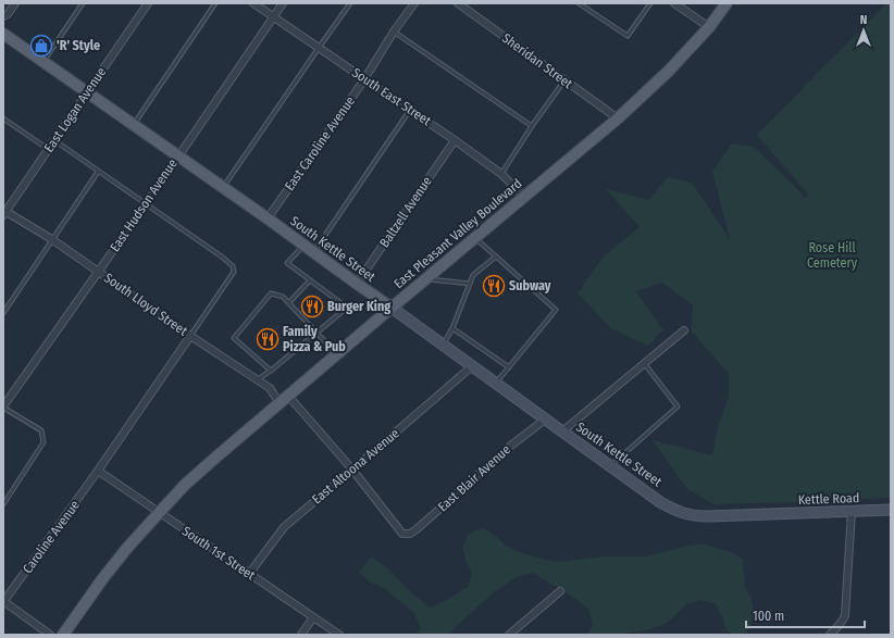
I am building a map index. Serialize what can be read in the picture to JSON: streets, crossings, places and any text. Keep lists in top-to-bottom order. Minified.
{"streets":{"main road":["East Pleasant Valley Boulevard","South Kettle Street"],"street":["Sheridan Street","South East Street","East Logan Avenue","East Caroline Avenue","East Hudson Avenue","Baltzell Avenue","South Lloyd Street","East Altoona Avenue","East Blair Avenue","Kettle Road","Caroline Avenue","South 1st Street"]},"crossings":[["Sheridan Street","East Pleasant Valley Boulevard"],["South East Street","East Caroline Avenue"],["South East Street","East Hudson Avenue"],["South East Street","Baltzell Avenue"],["South East Street","East Pleasant Valley Boulevard"],["East Logan Avenue","South Kettle Street"],["East Logan Avenue","South Lloyd Street"],["East Caroline Avenue","South Kettle Street"],["East Hudson Avenue","South Kettle Street"],["East Hudson Avenue","South Lloyd Street"],["Baltzell Avenue","South Kettle Street"],["East Pleasant Valley Boulevard","South Kettle Street"],["East Pleasant Valley Boulevard","South Lloyd Street"],["East Pleasant Valley Boulevard","South 1st Street"],["South Kettle Street","East Altoona Avenue"],["South Kettle Street","East Blair Avenue"],["South Kettle Street","Kettle Road"],["East Altoona Avenue","East Blair Avenue"],["East Altoona Avenue","South 1st Street"],["Caroline Avenue","South 1st Street"]],"parks":["Rose Hill Cemetery"],"places":{"shop":["'R' Style"],"restaurant":["Subway","Burger King","Family Pizza & Pub"]},"scale_bar":"100 m","north":"top"}
